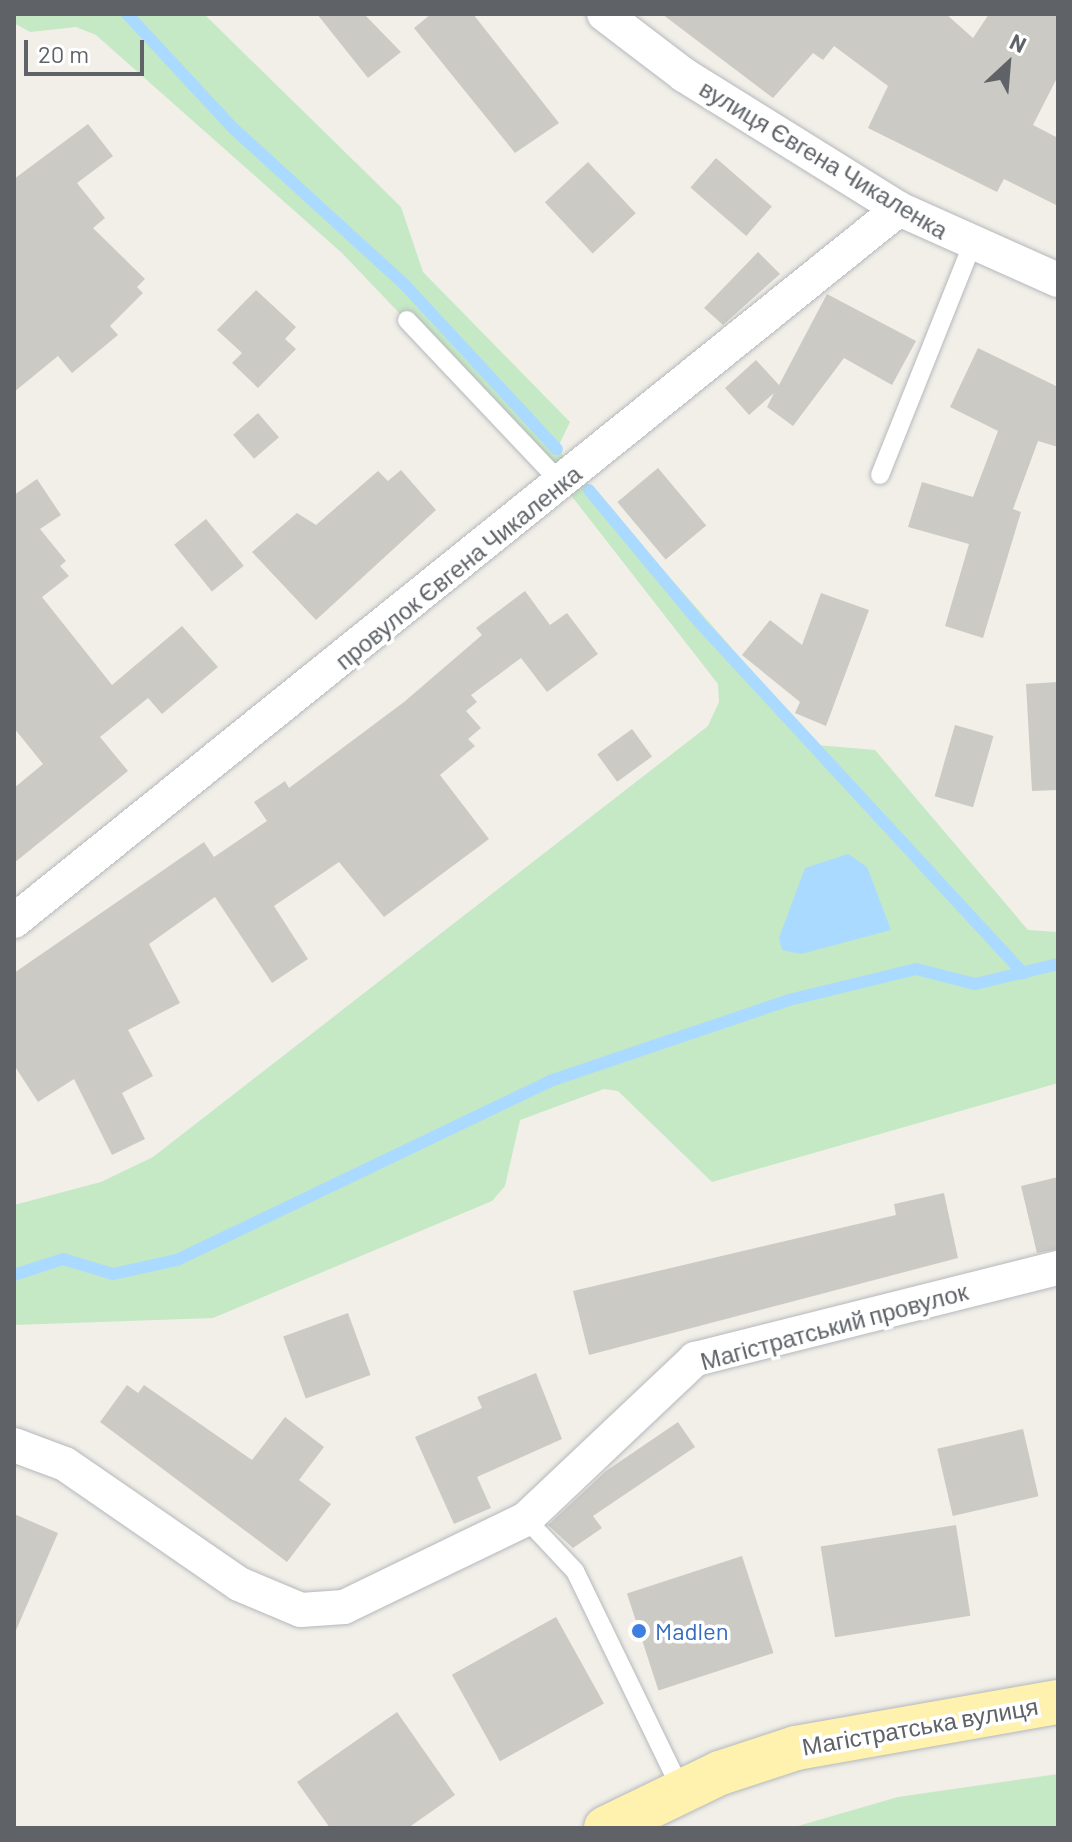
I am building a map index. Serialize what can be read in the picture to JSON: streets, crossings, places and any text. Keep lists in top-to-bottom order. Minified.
{"streets":{"main road":["Магістратська вулиця"],"street":["вулиця Євгена Чикаленка","провулок Євгена Чикаленка","Магістратський провулок"]},"crossings":[["вулиця Євгена Чикаленка","провулок Євгена Чикаленка"]],"places":["Madlen"],"scale_bar":"20 m","north":"top right"}
